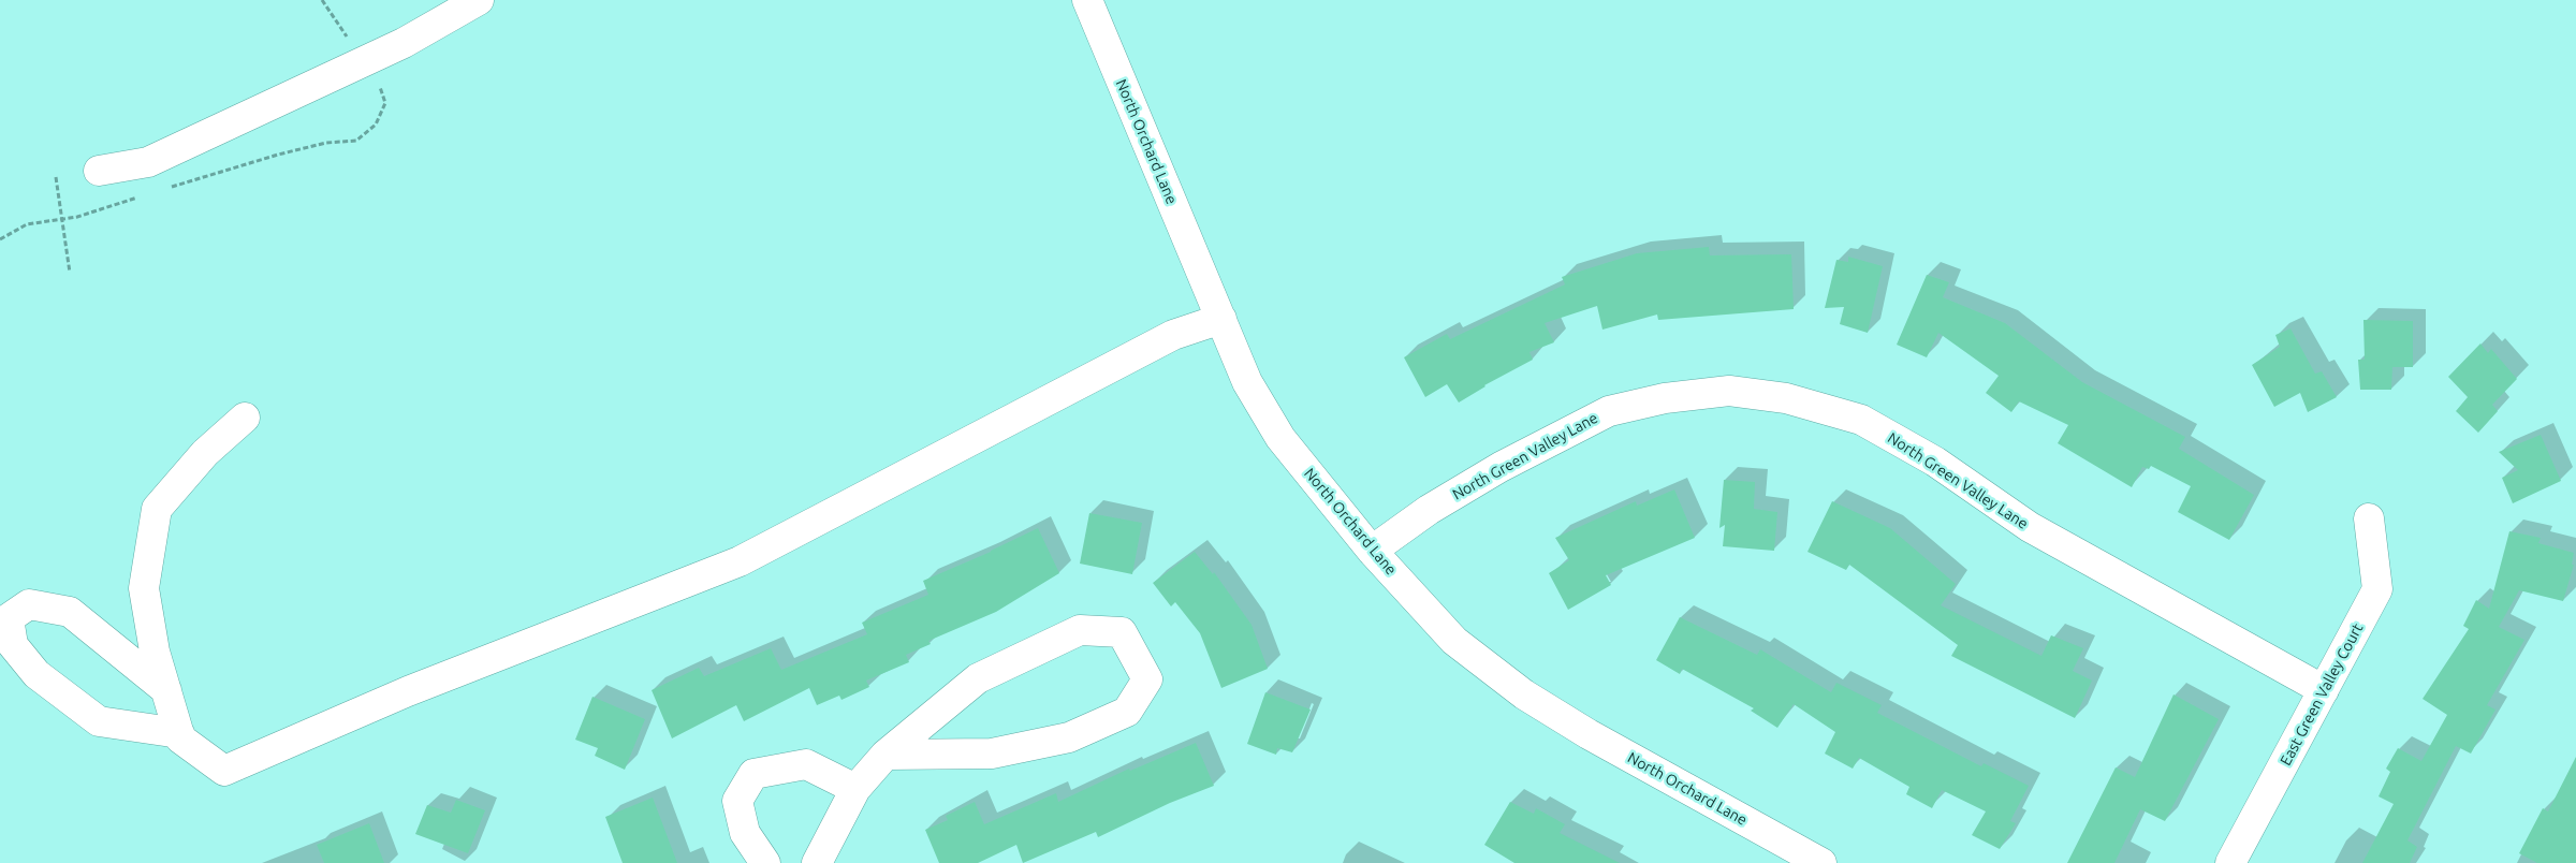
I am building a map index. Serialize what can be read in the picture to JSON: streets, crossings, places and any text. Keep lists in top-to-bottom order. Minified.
{"streets":{"street":["North Orchard Lane","North Green Valley Lane","East Green Valley Court"]},"crossings":[["North Orchard Lane","North Green Valley Lane"],["North Green Valley Lane","East Green Valley Court"]]}
